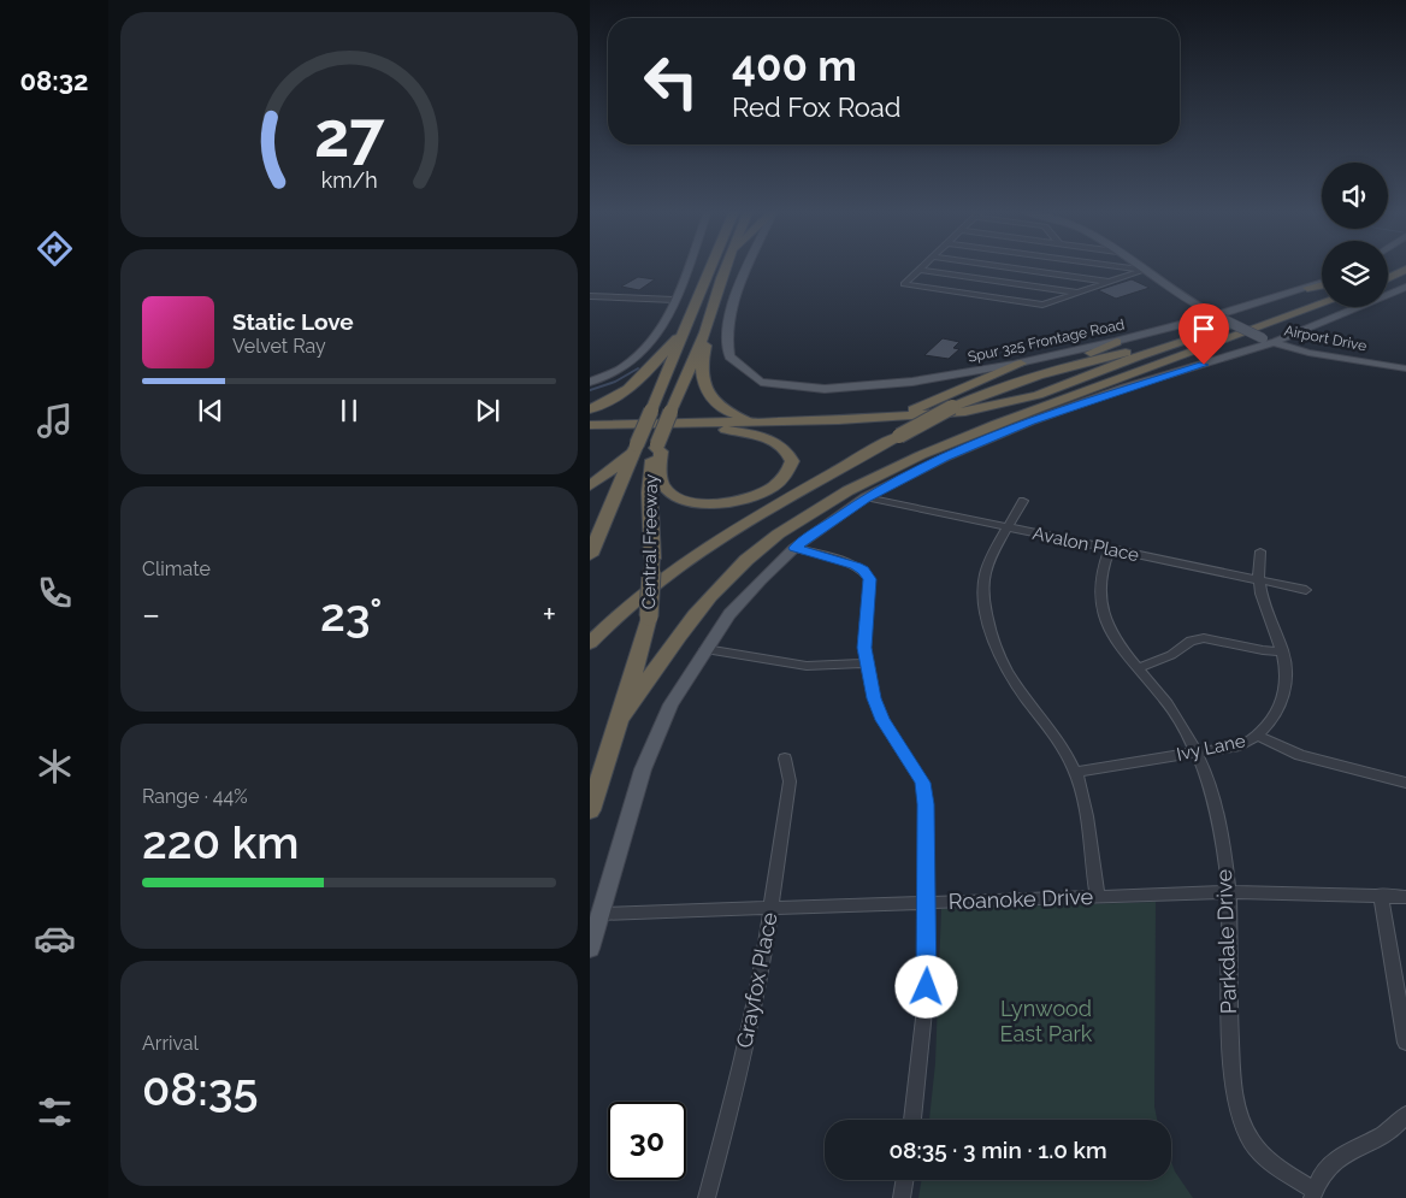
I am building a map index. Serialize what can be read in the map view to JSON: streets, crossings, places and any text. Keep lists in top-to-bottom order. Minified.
{"streets":{"highway":["Central Freeway"],"main road":["Airport Drive","Spur 325 Frontage Road"],"street":["Avalon Place","Ivy Lane","Roanoke Drive","Parkdale Drive","Grayfox Place"]},"crossings":[["Airport Drive","Spur 325 Frontage Road"],["Avalon Place","Ivy Lane"],["Avalon Place","Parkdale Drive"],["Ivy Lane","Parkdale Drive"],["Roanoke Drive","Parkdale Drive"],["Roanoke Drive","Grayfox Place"]],"parks":["Lynwood East Park"],"page":{"tabs":"08:32","turn":["400 m","Red Fox Road"],"song":["Static Love","Velvet Ray"],"tile":["Climate",["Range · 44%","220 km"],["Arrival","08:35"]],"heat":["−","23°","+"],"limit":"30","trip":"08:35 · 3 min · 1.0 km","gauge":["27","km/h"]}}
